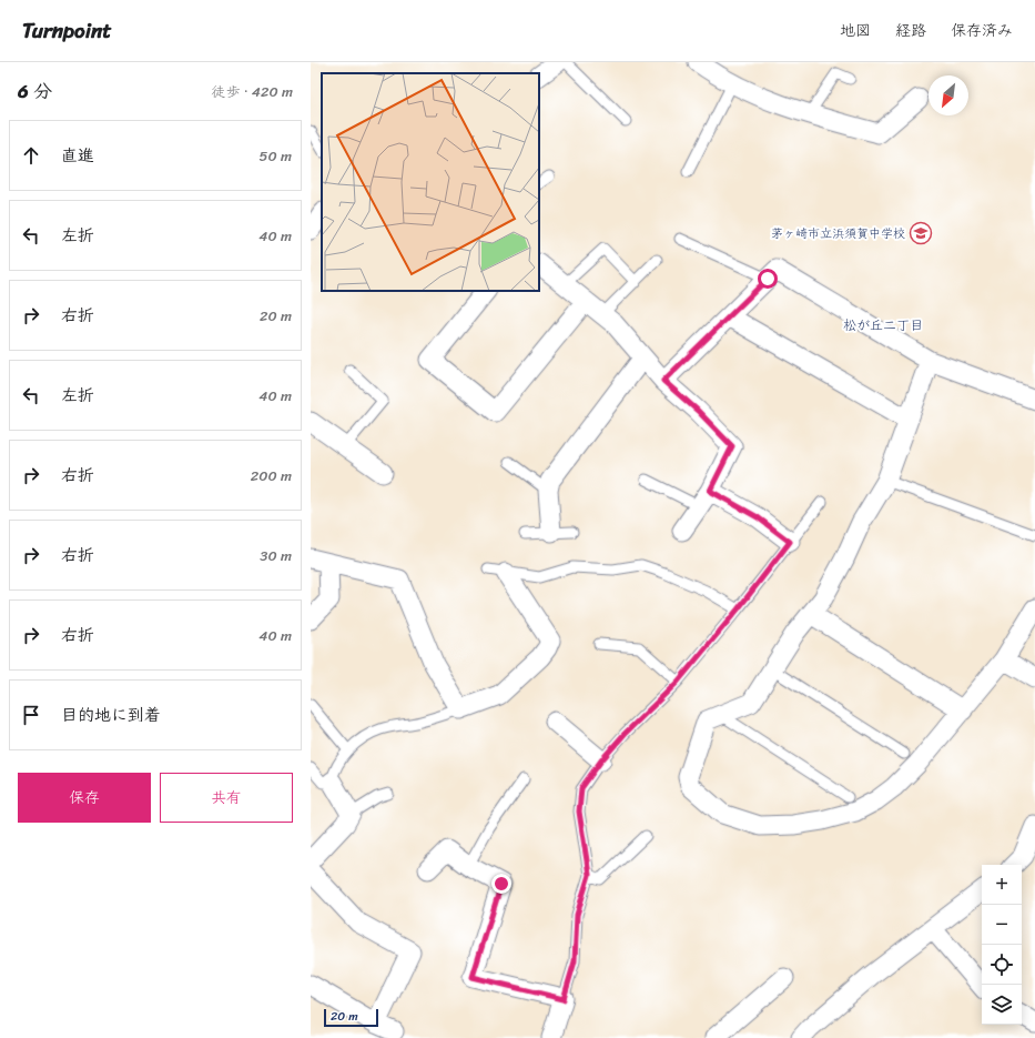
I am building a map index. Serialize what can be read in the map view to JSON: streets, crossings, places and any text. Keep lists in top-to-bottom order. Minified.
{"districts":["松が丘二丁目"],"places":{"school or university":["茅ヶ崎市立浜須賀中学校"]},"scale_bar":"20 m","north":"bottom left","page":{"header":"Turnpoint","nav":["地図","経路","保存済み"],"heading":["6 分","徒歩 · 420 m"],"list":[["直進","50 m"],["左折","40 m"],["右折","20 m"],["左折","40 m"],["右折","200 m"],["右折","30 m"],["右折","40 m"],"目的地に到着"],"buttons":["保存","共有"],"map_buttons":["+","−"],"scale":"20 m"}}
